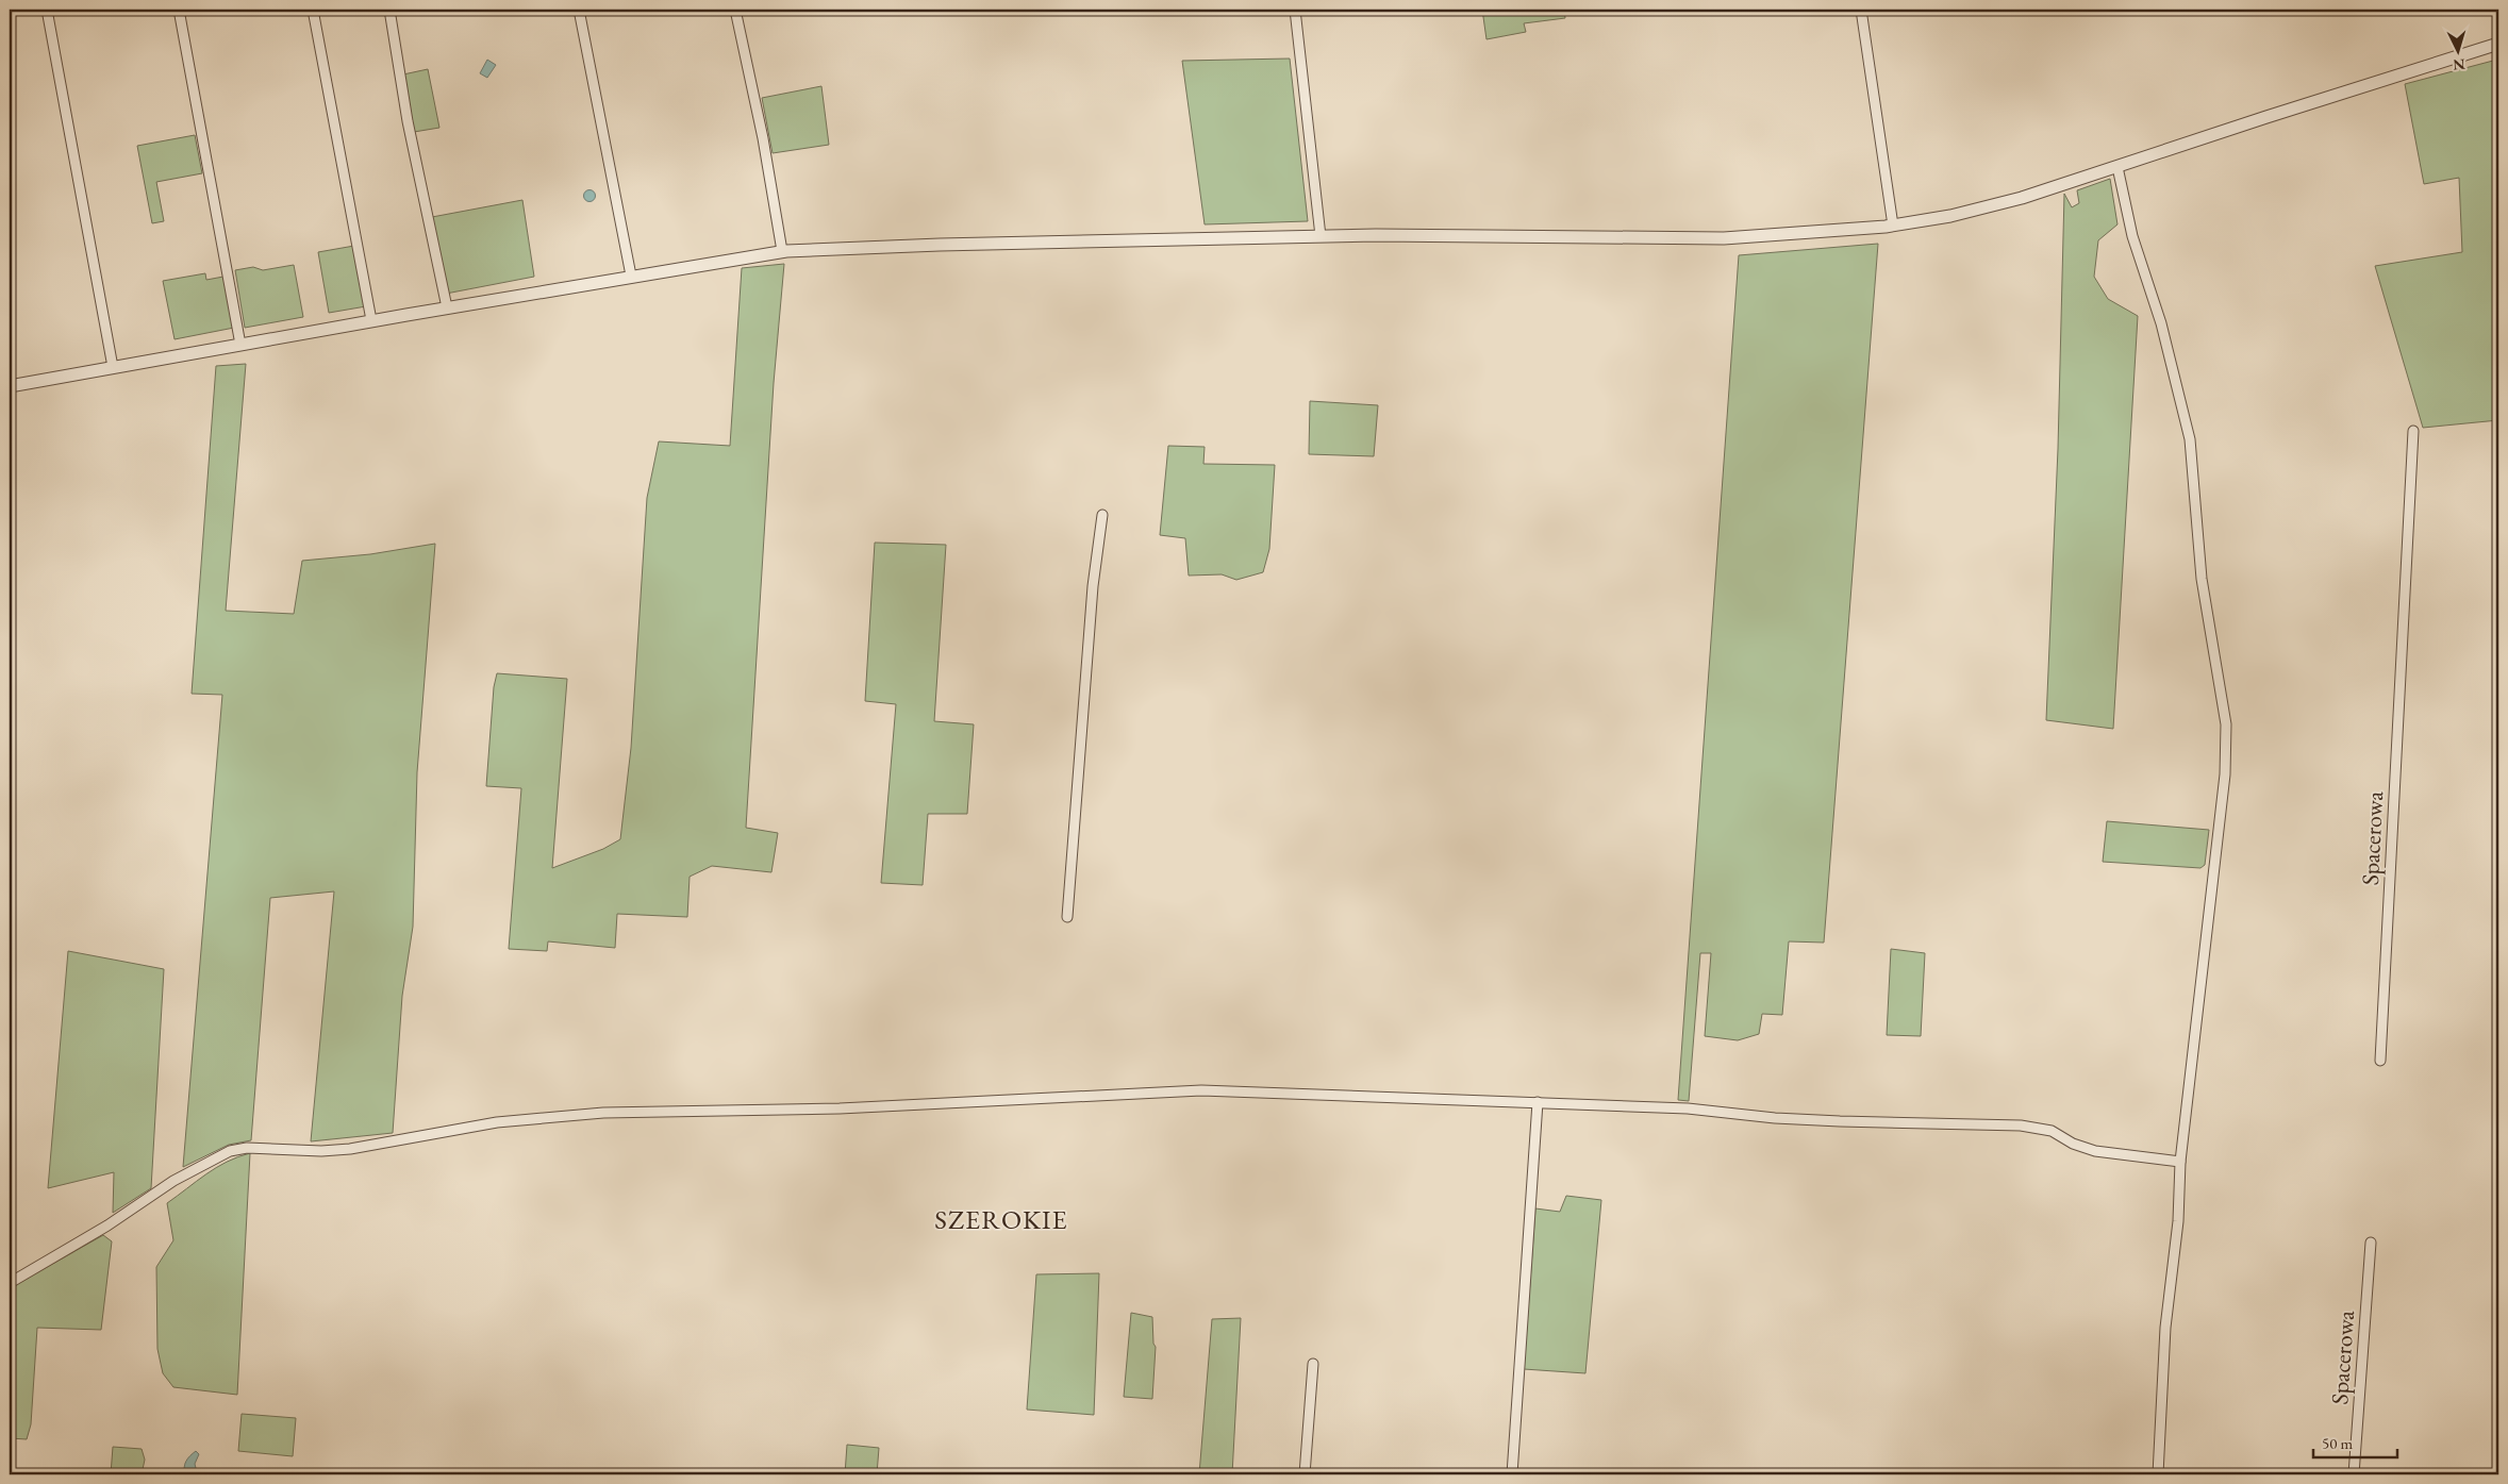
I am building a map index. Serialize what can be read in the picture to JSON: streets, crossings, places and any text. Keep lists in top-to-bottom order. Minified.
{"streets":{"street":["Spacerowa"]},"districts":["SZEROKIE"],"scale_bar":"50 m","north":"bottom"}
